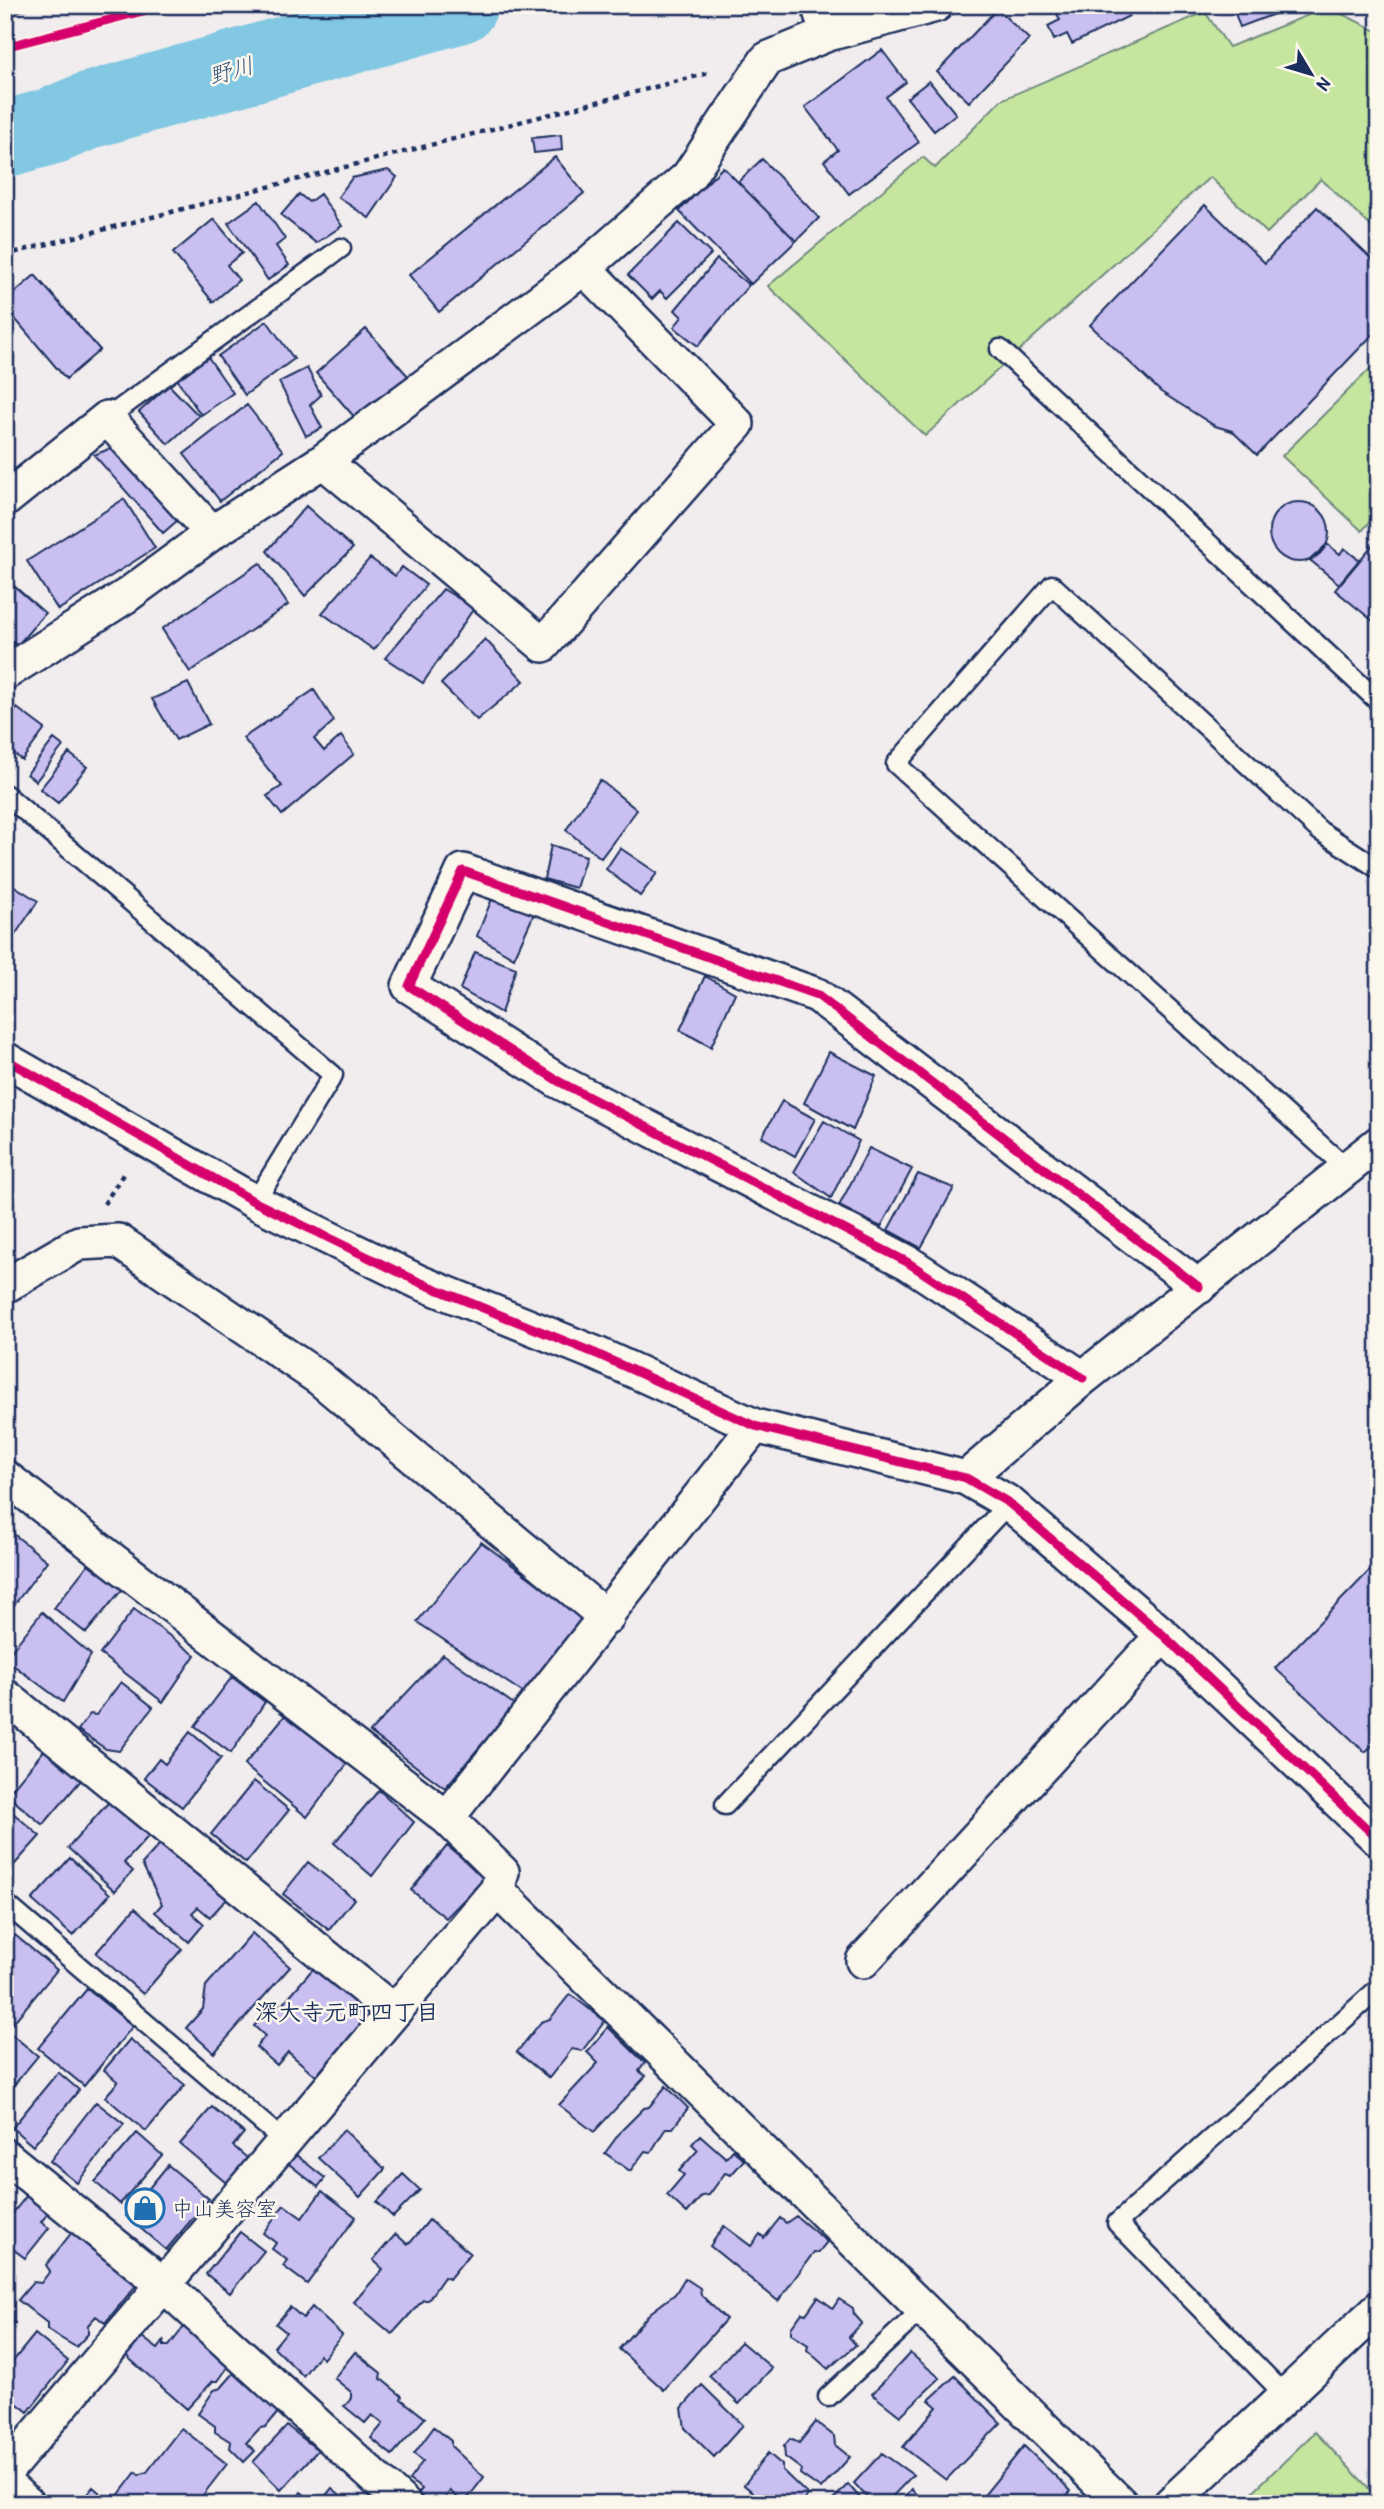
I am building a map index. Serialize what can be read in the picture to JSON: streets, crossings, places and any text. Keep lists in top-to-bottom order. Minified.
{"districts":["深大寺元町四丁目"],"water":["野川"],"places":{"shop":["中山美容室"]},"north":"bottom right"}
